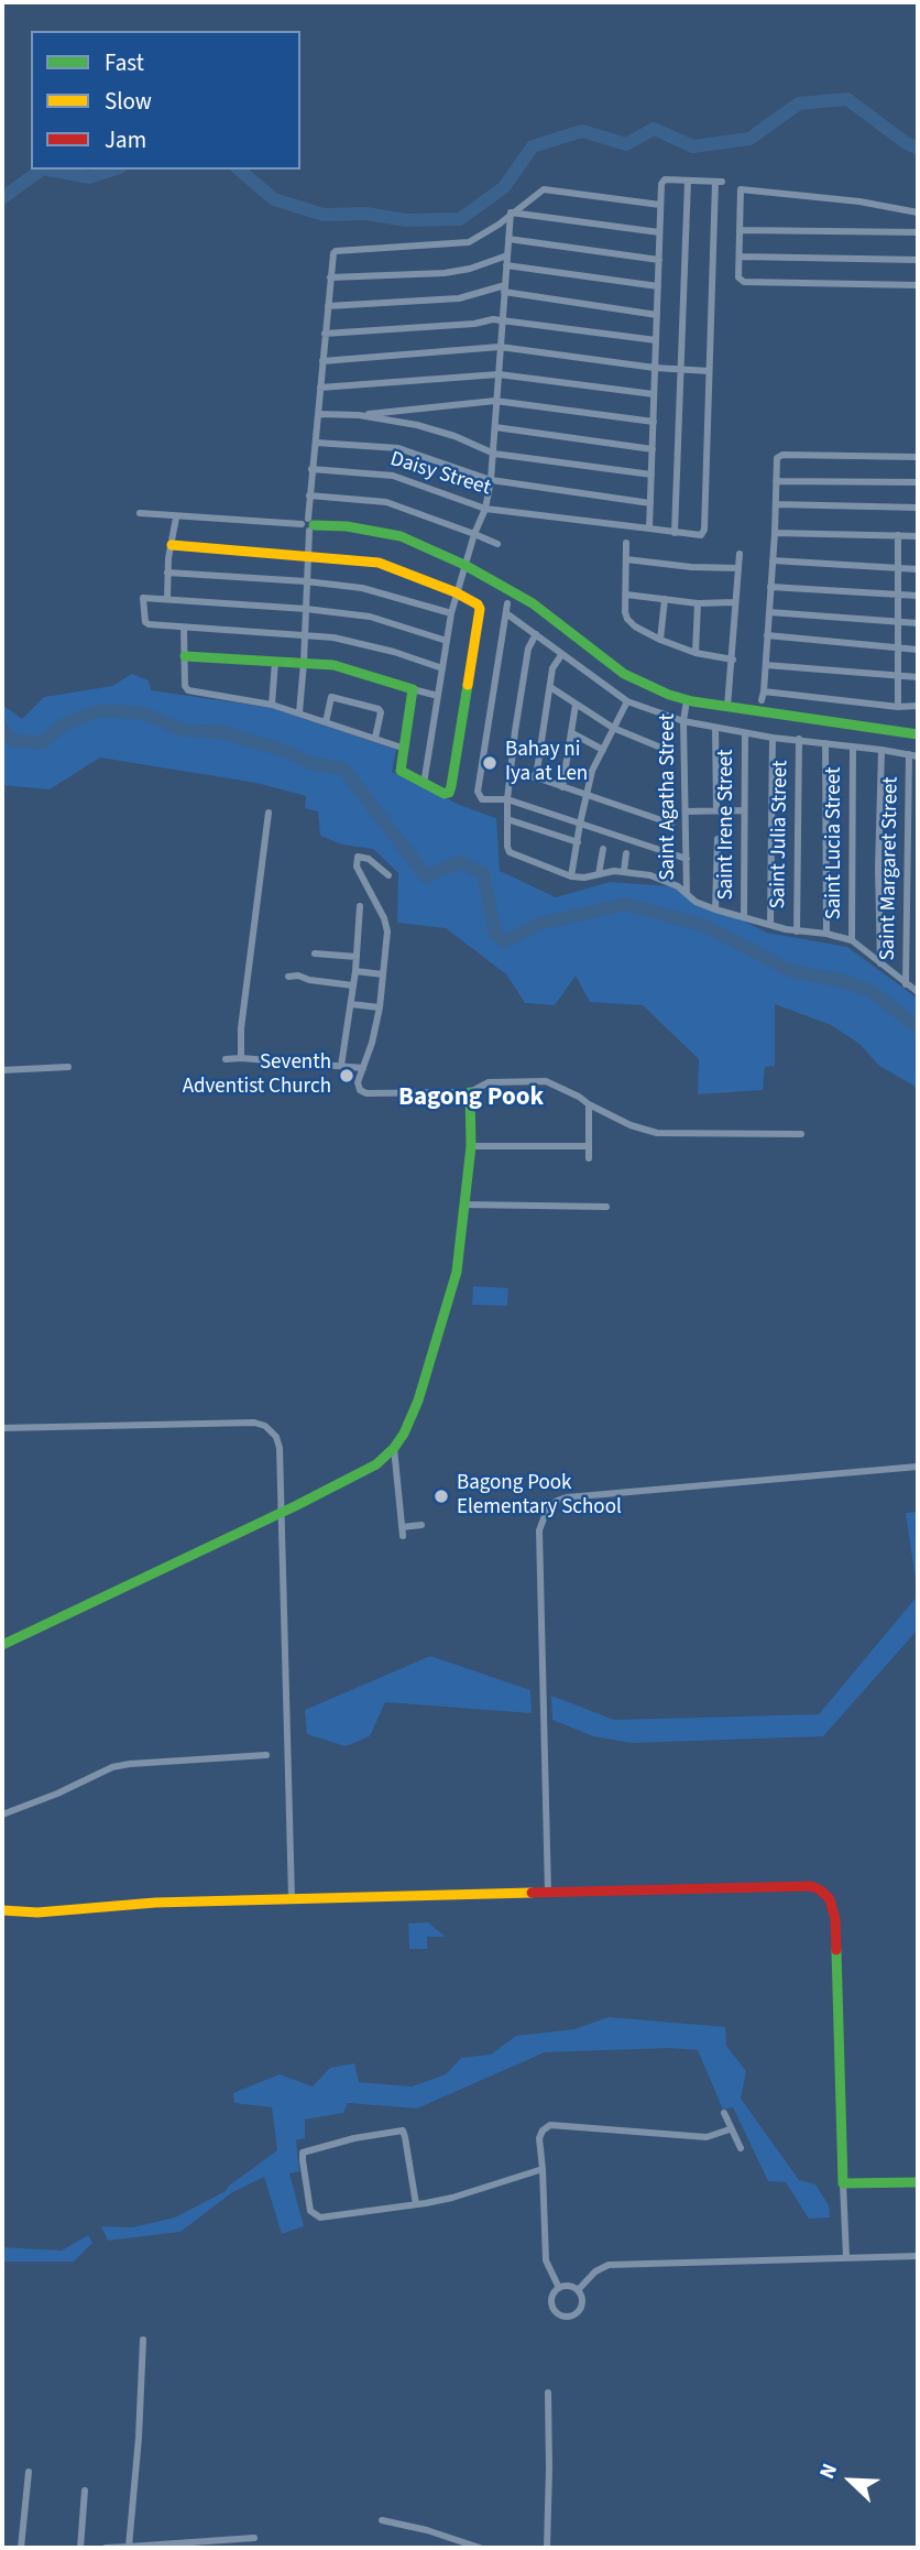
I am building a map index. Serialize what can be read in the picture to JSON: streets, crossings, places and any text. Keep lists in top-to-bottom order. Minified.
{"streets":{"street":["Daisy Street","Saint Agatha Street","Saint Irene Street","Saint Julia Street","Saint Lucia Street","Saint Margaret Street"]},"districts":["Bagong Pook"],"places":["Bahay ni Iya at Len","Seventh Adventist Church","Bagong Pook Elementary School"],"legend":["Fast","Slow","Jam"],"north":"top left"}
